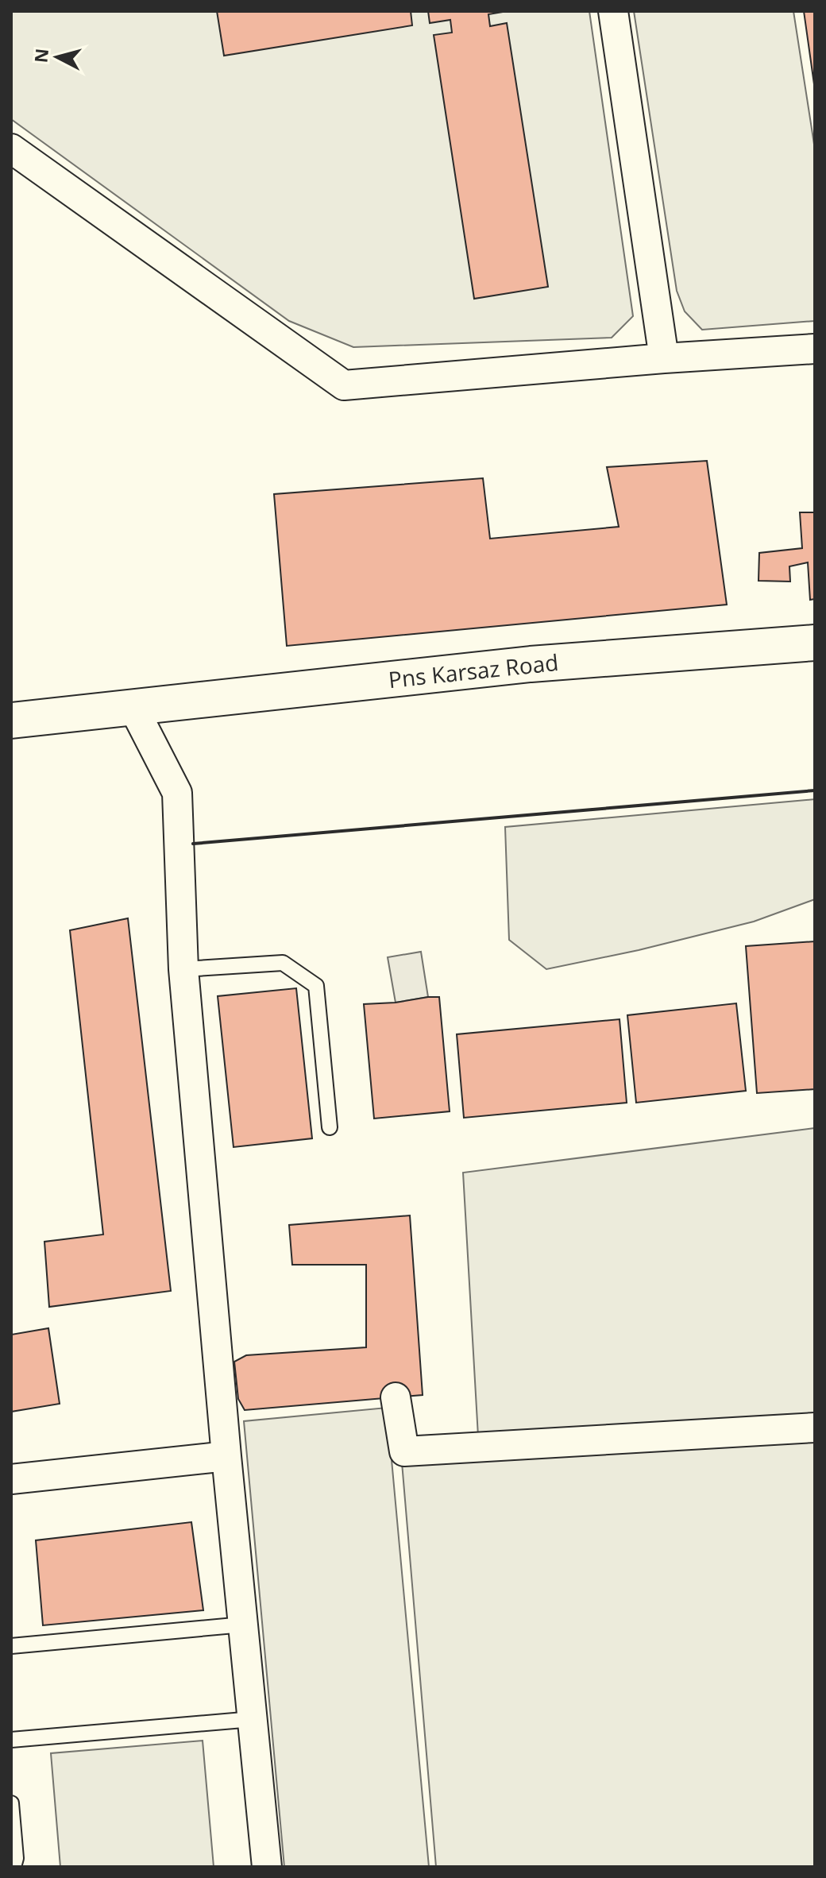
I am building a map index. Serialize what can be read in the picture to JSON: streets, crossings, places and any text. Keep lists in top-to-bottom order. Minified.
{"streets":{"street":["Pns Karsaz Road"]},"north":"left"}
